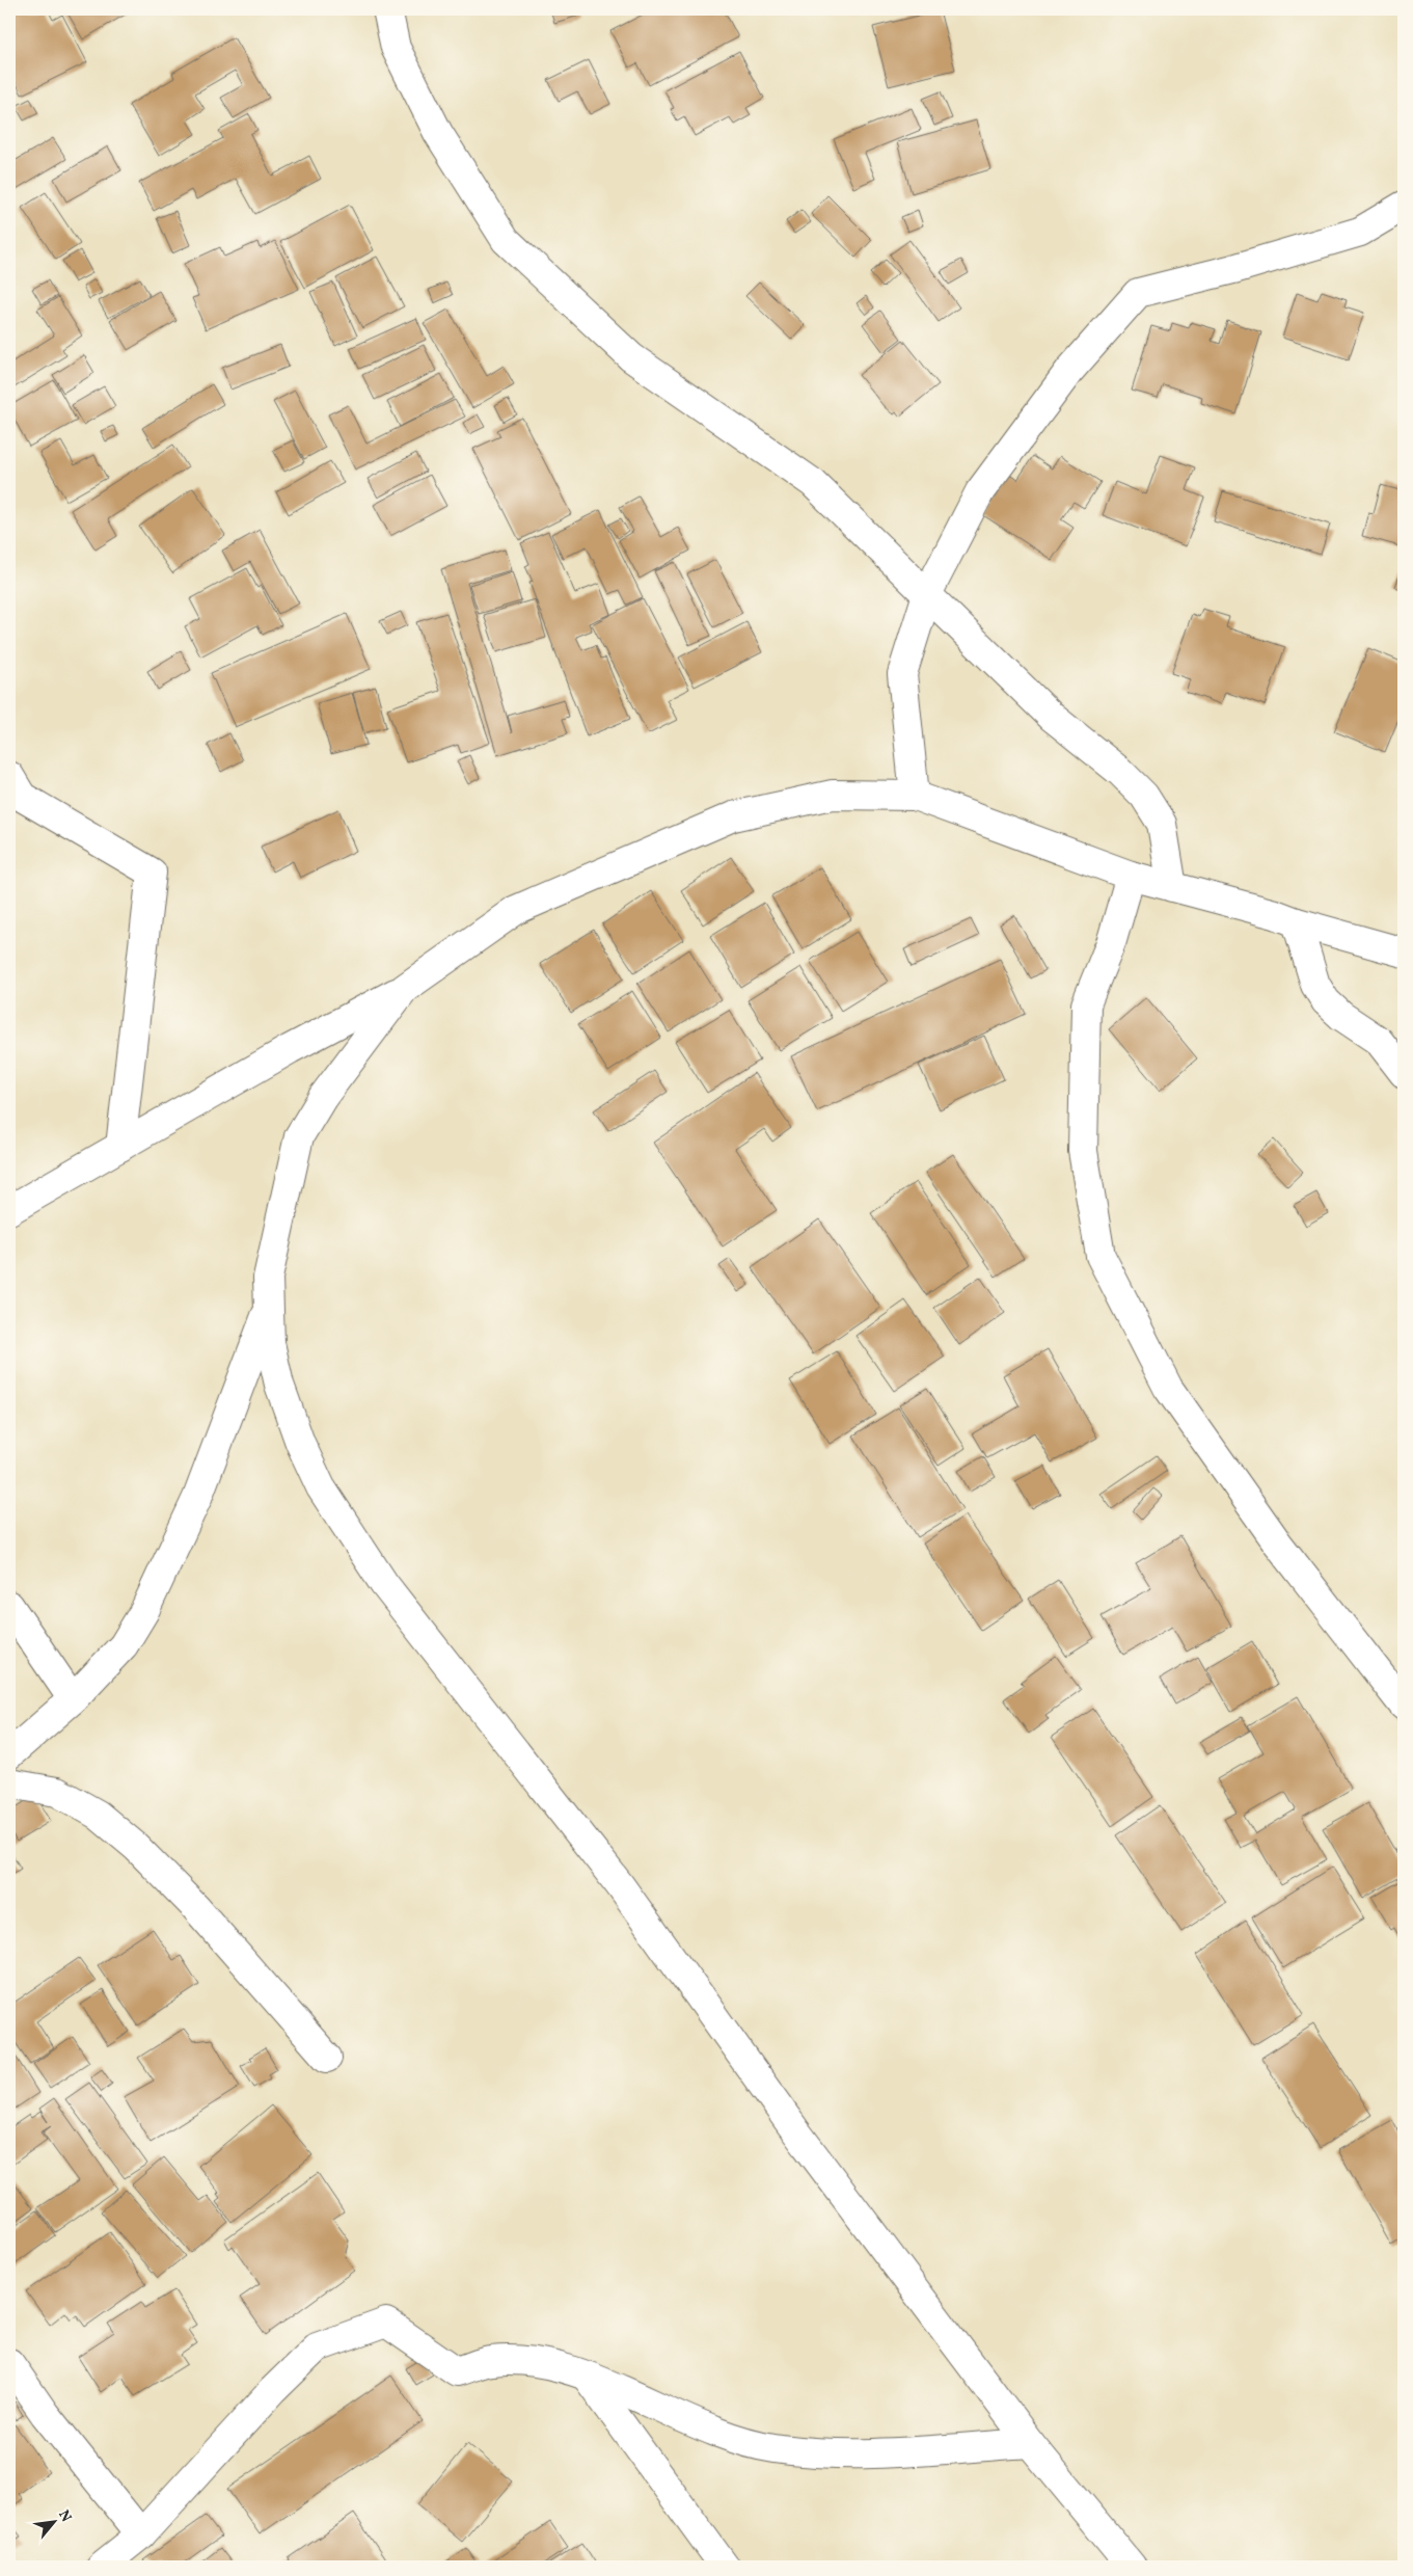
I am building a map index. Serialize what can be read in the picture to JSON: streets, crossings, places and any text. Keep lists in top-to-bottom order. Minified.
{"north":"top right"}
